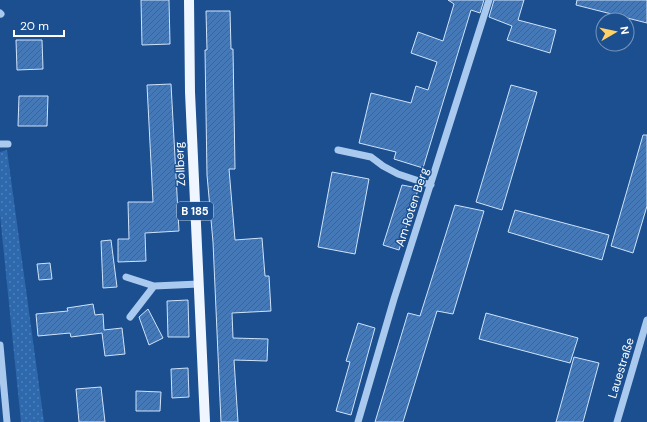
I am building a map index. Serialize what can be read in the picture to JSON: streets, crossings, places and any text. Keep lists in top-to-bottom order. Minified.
{"streets":{"main road":["Zollberg","B 185"],"street":["Am Roten Berg","Lauestraße"]},"scale_bar":"20 m","north":"right"}
